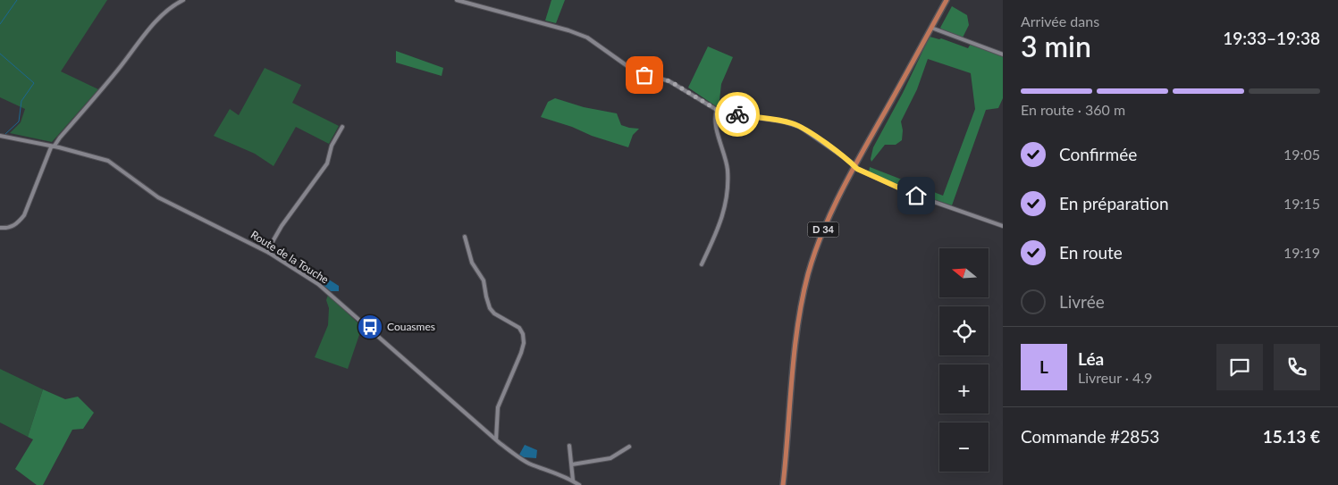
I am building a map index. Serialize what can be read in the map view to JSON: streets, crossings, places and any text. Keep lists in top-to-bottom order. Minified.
{"streets":{"main road":["D 34"],"street":["Route de la Touche"]},"places":{"bus stop":["Couasmes"]},"north":"left","page":{"heading":["3 min","Arrivée dans","19:33–19:38"],"panel":["Léa","Livreur · 4.9","Commande #2853","15.13 €"],"bar":"En route · 360 m","list":[["Confirmée","19:05"],["En préparation","19:15"],["En route","19:19"],"Livrée"],"map_buttons":["+","−"],"round":"L"}}
